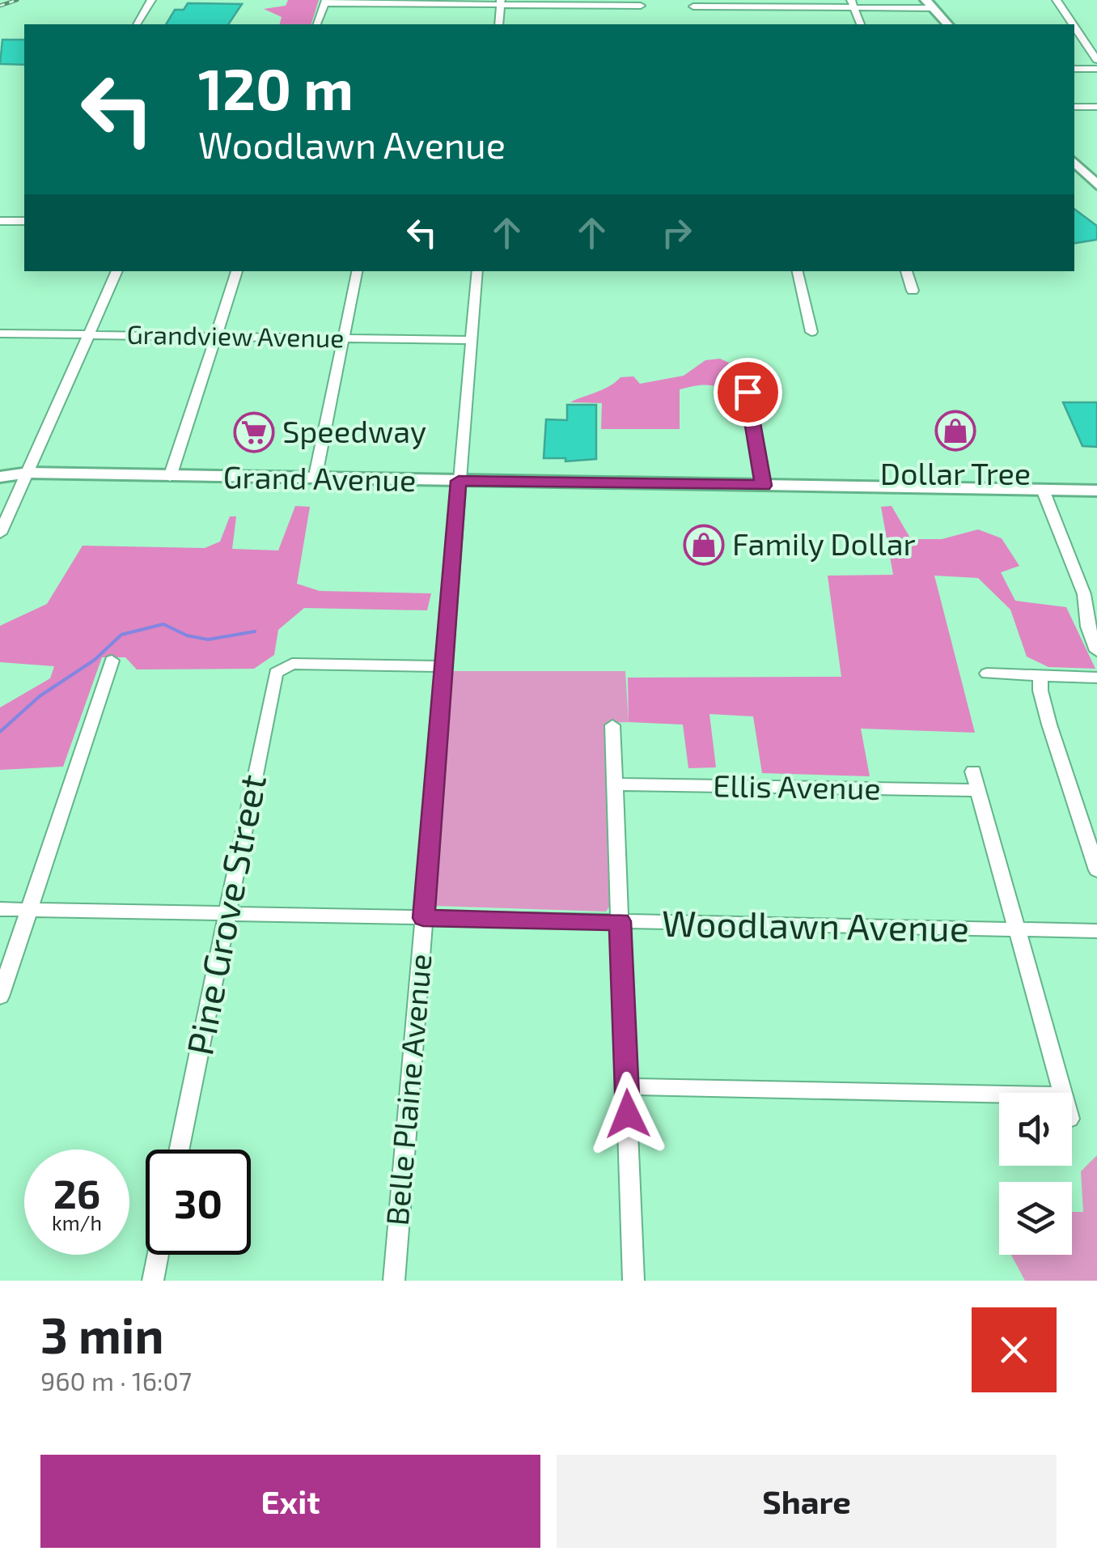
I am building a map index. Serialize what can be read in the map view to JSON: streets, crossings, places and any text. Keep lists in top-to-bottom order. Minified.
{"streets":{"main road":["Grand Avenue"],"street":["Grandview Avenue","Ellis Avenue","Pine Grove Street","Woodlawn Avenue","Belle Plaine Avenue"]},"crossings":[["Grandview Avenue","Belle Plaine Avenue"],["Grand Avenue","Belle Plaine Avenue"],["Pine Grove Street","Woodlawn Avenue"],["Pine Grove Street","Belle Plaine Avenue"],["Woodlawn Avenue","Belle Plaine Avenue"]],"places":{"shop":["Dollar Tree","Family Dollar"],"supermarket":["Speedway"]},"page":{"turn":["120 m","Woodlawn Avenue"],"speed":"26 km/h","limit":"30","heading":["3 min","960 m · 16:07"],"buttons":["Exit","Share"]}}
